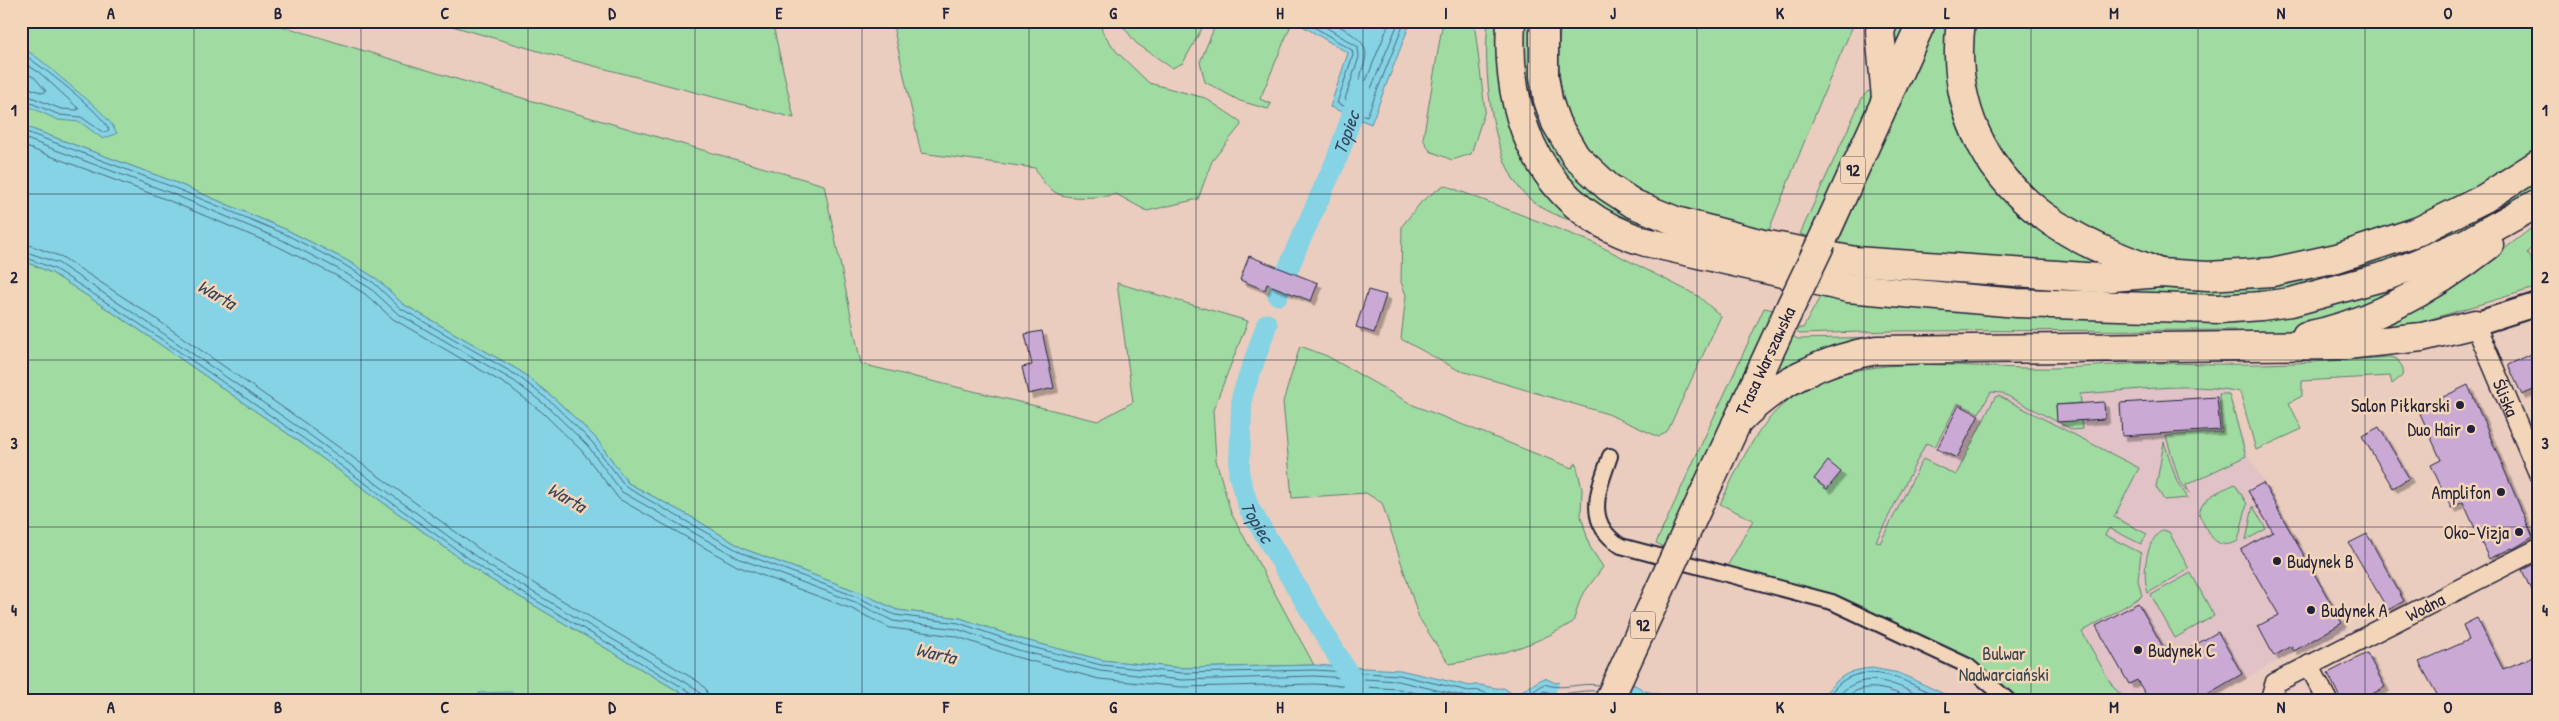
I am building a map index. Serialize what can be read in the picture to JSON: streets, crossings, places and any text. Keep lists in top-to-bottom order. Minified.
{"streets":{"main road":["92","Trasa Warszawska"],"street":["Śliska","Wodna"]},"water":["Topiec","Warta"],"parks":["Bulwar Nadwarciański"],"places":["Salon Piłkarski","Duo Hair","Amplifon","Oko-Vizja","Budynek B","Budynek A","Budynek C"],"grid":{"columns":["A","B","C","D","E","F","G","H","I","J","K","L","M","N","O"],"rows":["1","2","3","4"]}}
